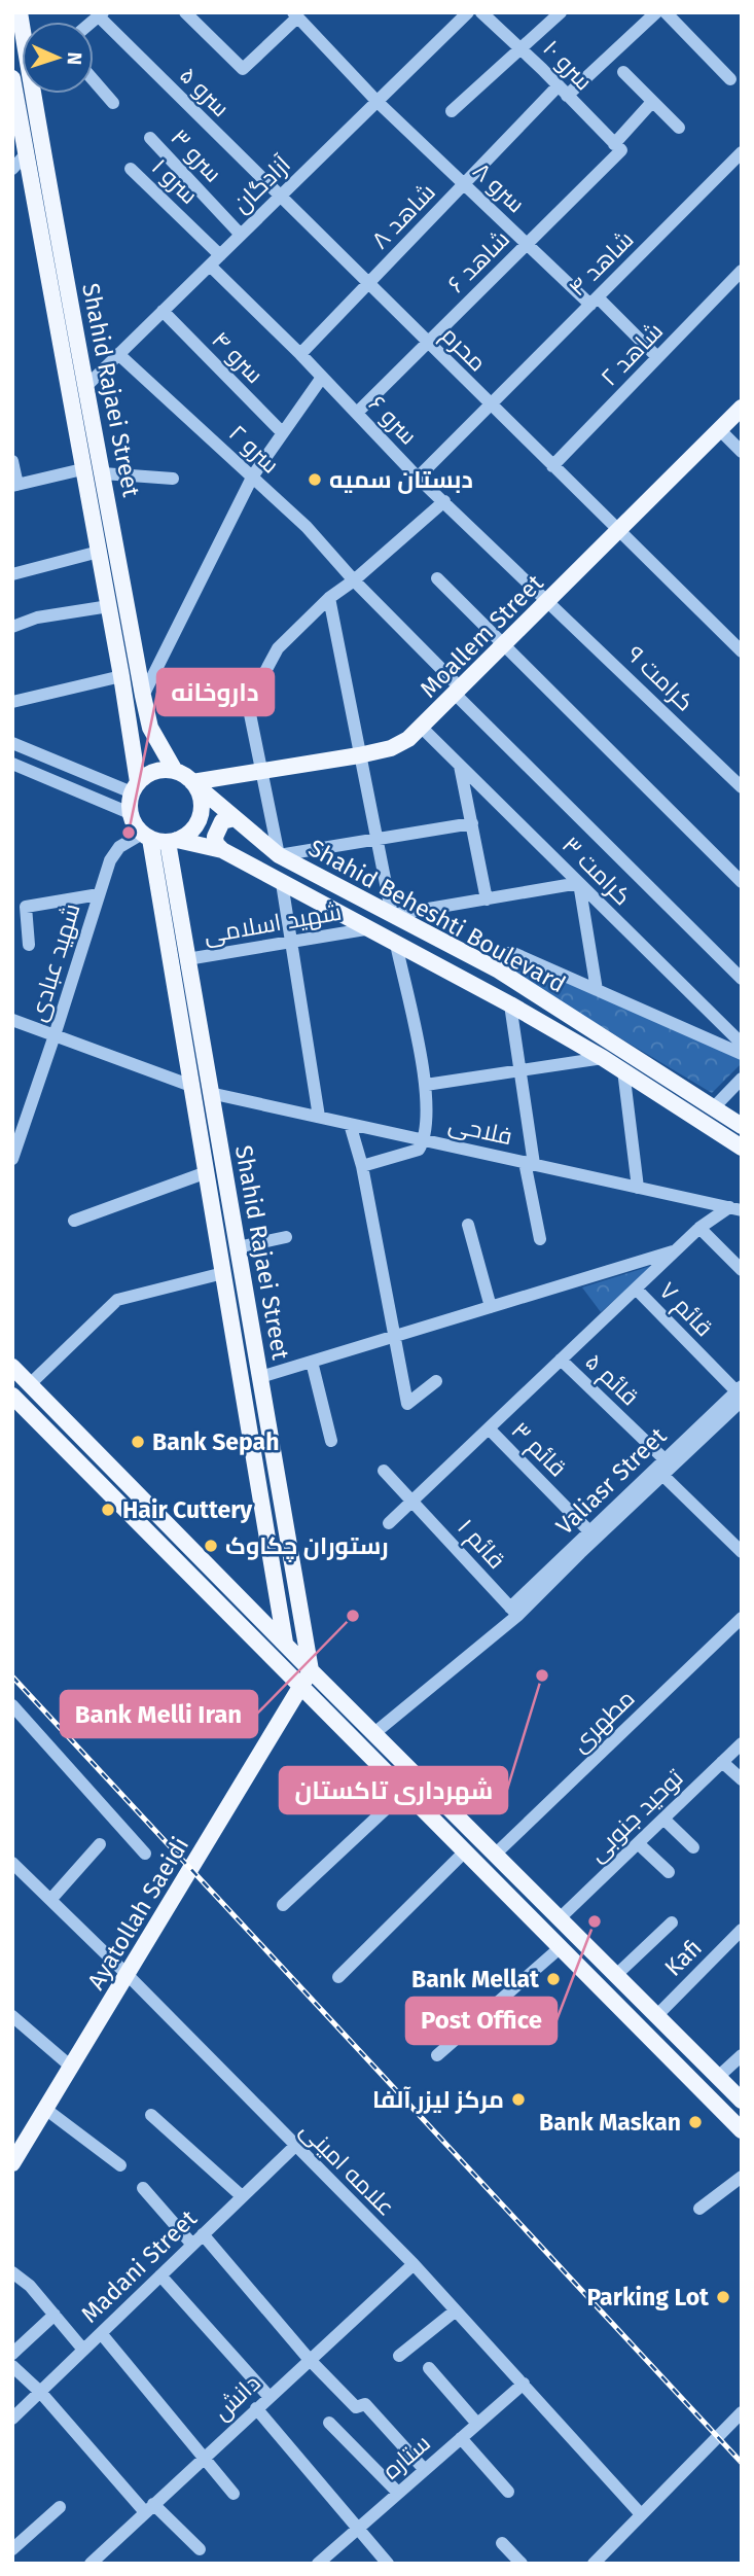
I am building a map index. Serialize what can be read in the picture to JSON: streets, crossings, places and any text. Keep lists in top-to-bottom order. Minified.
{"streets":{"main road":["Shahid Rajaei Street","Moallem Street","Shahid Beheshti Boulevard","Ayatollah Saeidi"],"street":["سرو ۱۰","سرو ۵","سرو ۳","سرو ۱","آزادگان","سرو ۸","شاهد ۸","شاهد ۶","شاهد ۴","محرم","شاهد ۲","سرو ۴","سرو ۶","سرو ۲","کرامت ۹","کرامت ۳","شهید اسلامی","شهید عبادی","فلاحی","قائم ۷","قائم ۵","قائم ۳","Valiasr Street","قائم ۱","مطهری","توحید جنوبی","Kafi","علامه امینی","Madani Street","دانش","ستاره"]},"crossings":[["سرو ۱۰","شاهد ۸"],["سرو ۱۰","شاهد ۶"],["سرو ۵","آزادگان"],["سرو ۵","محرم"],["سرو ۳","آزادگان"],["سرو ۱","آزادگان"],["آزادگان","سرو ۸"],["آزادگان","محرم"],["آزادگان","سرو ۴"],["آزادگان","Shahid Rajaei Street"],["آزادگان","سرو ۶"],["آزادگان","سرو ۲"],["سرو ۸","شاهد ۸"],["سرو ۸","شاهد ۶"],["سرو ۸","شاهد ۴"],["سرو ۸","شاهد ۲"],["شاهد ۸","محرم"],["شاهد ۸","سرو ۶"],["شاهد ۶","محرم"],["شاهد ۶","سرو ۶"],["شاهد ۴","محرم"],["شاهد ۴","سرو ۶"],["محرم","شاهد ۲"],["محرم","Moallem Street"],["Shahid Rajaei Street","Moallem Street"],["Shahid Rajaei Street","Shahid Beheshti Boulevard"],["Shahid Rajaei Street","شهید اسلامی"],["Shahid Rajaei Street","شهید عبادی"],["Shahid Rajaei Street","فلاحی"],["Shahid Rajaei Street","Ayatollah Saeidi"],["سرو ۶","Moallem Street"],["سرو ۶","کرامت ۹"],["سرو ۲","Moallem Street"],["Moallem Street","کرامت ۹"],["Moallem Street","کرامت ۳"],["Moallem Street","Shahid Beheshti Boulevard"],["Moallem Street","شهید عبادی"],["Shahid Beheshti Boulevard","شهید اسلامی"],["Shahid Beheshti Boulevard","شهید عبادی"],["قائم ۷","Valiasr Street"],["قائم ۵","Valiasr Street"],["قائم ۳","Valiasr Street"],["Valiasr Street","قائم ۱"],["Ayatollah Saeidi","علامه امینی"],["علامه امینی","Madani Street"],["علامه امینی","دانش"],["علامه امینی","ستاره"]],"places":["دبستان سمیه","داروخانه","Bank Sepah","Hair Cuttery","رستوران چکاوک","Bank Melli Iran","شهرداری تاکستان","Post Office","Bank Mellat","مرکز لیزر آلفا","Bank Maskan","Parking Lot"],"north":"right"}
